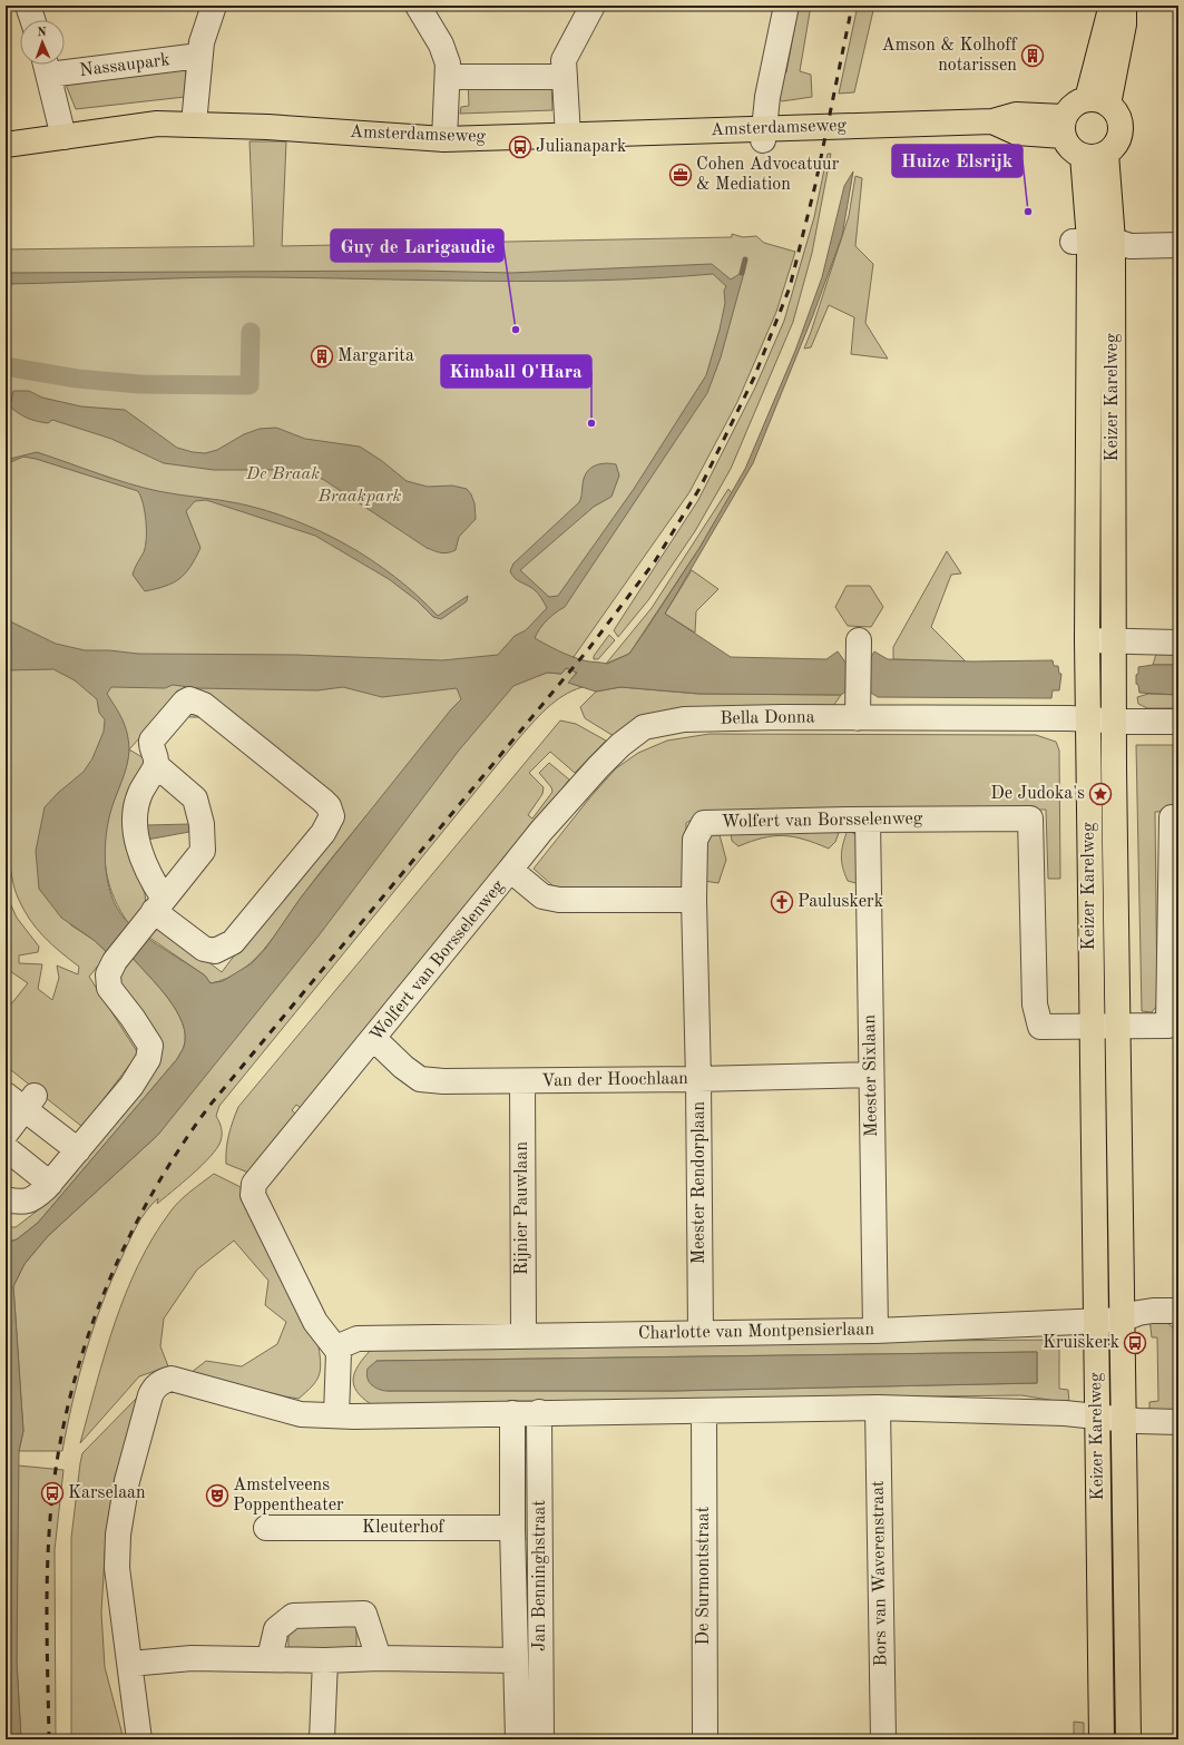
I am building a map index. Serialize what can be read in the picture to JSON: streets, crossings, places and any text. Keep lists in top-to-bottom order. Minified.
{"streets":{"main road":["Amsterdamseweg","Keizer Karelweg"],"street":["Nassaupark","Bella Donna","Wolfert van Borsselenweg","Meester Sixlaan","Van der Hoochlaan","Meester Rendorplaan","Rijnier Pauwlaan","Charlotte van Montpensierlaan","Kleuterhof","Bors van Waverenstraat","Jan Benninghstraat","De Surmontstraat"]},"crossings":[["Amsterdamseweg","Keizer Karelweg"],["Keizer Karelweg","Bella Donna"],["Keizer Karelweg","Wolfert van Borsselenweg"],["Keizer Karelweg","Charlotte van Montpensierlaan"],["Bella Donna","Wolfert van Borsselenweg"],["Wolfert van Borsselenweg","Meester Sixlaan"],["Wolfert van Borsselenweg","Van der Hoochlaan"],["Wolfert van Borsselenweg","Meester Rendorplaan"],["Wolfert van Borsselenweg","Charlotte van Montpensierlaan"],["Meester Sixlaan","Van der Hoochlaan"],["Meester Sixlaan","Charlotte van Montpensierlaan"],["Van der Hoochlaan","Meester Rendorplaan"],["Van der Hoochlaan","Rijnier Pauwlaan"],["Meester Rendorplaan","Charlotte van Montpensierlaan"],["Rijnier Pauwlaan","Charlotte van Montpensierlaan"],["Kleuterhof","Jan Benninghstraat"]],"parks":["De Braak","Braakpark"],"places":{"building":["Amson & Kolhoff notarissen","Margarita"],"bus stop":["Julianapark","Kruiskerk","Karselaan"],"office":["Cohen Advocatuur & Mediation"],"other":["Huize Elsrijk","Guy de Larigaudie","Kimball O'Hara"],"place":["De Judoka's"],"church":["Pauluskerk"],"theatre":["Amstelveens Poppentheater"]},"north":"top"}
